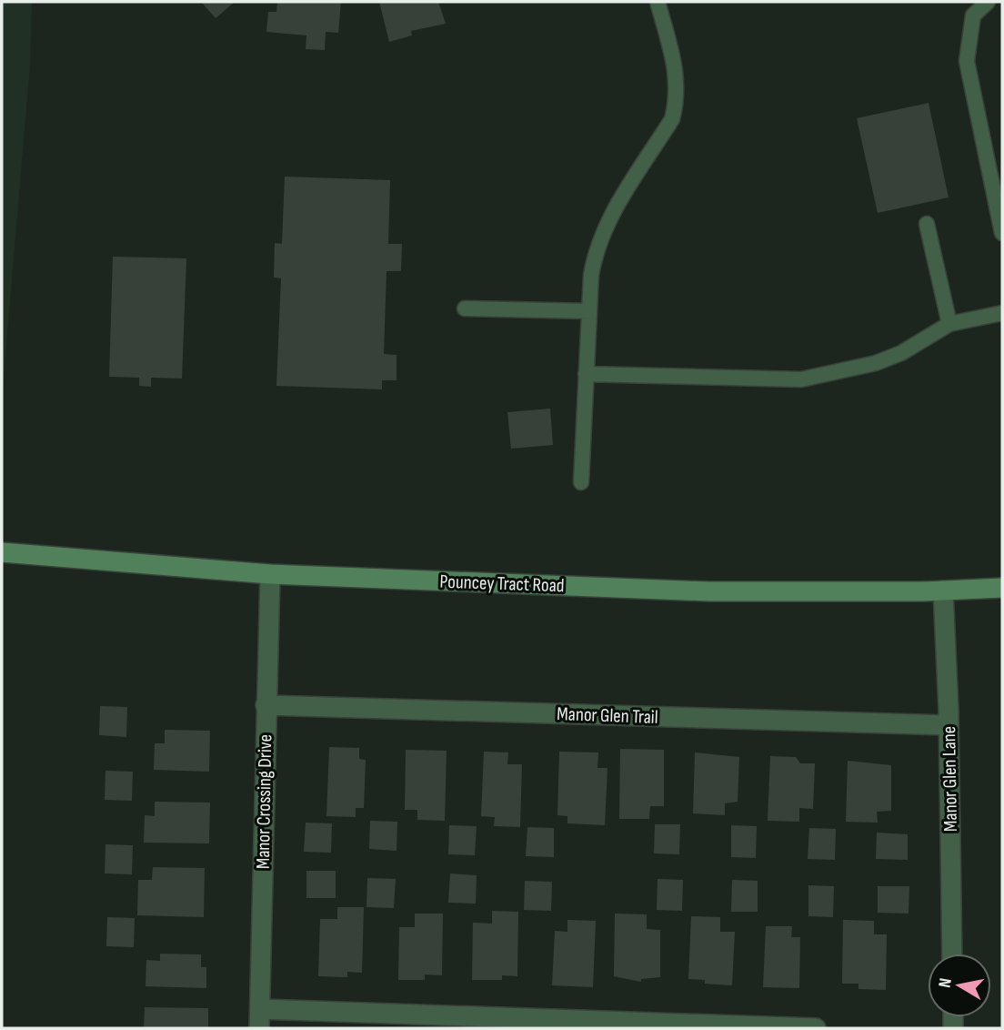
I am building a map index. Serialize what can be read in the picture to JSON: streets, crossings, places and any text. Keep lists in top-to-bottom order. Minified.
{"streets":{"main road":["Pouncey Tract Road"],"street":["Manor Glen Trail","Manor Glen Lane","Manor Crossing Drive"]},"crossings":[["Pouncey Tract Road","Manor Glen Lane"],["Pouncey Tract Road","Manor Crossing Drive"],["Manor Glen Trail","Manor Glen Lane"],["Manor Glen Trail","Manor Crossing Drive"]],"north":"left"}
